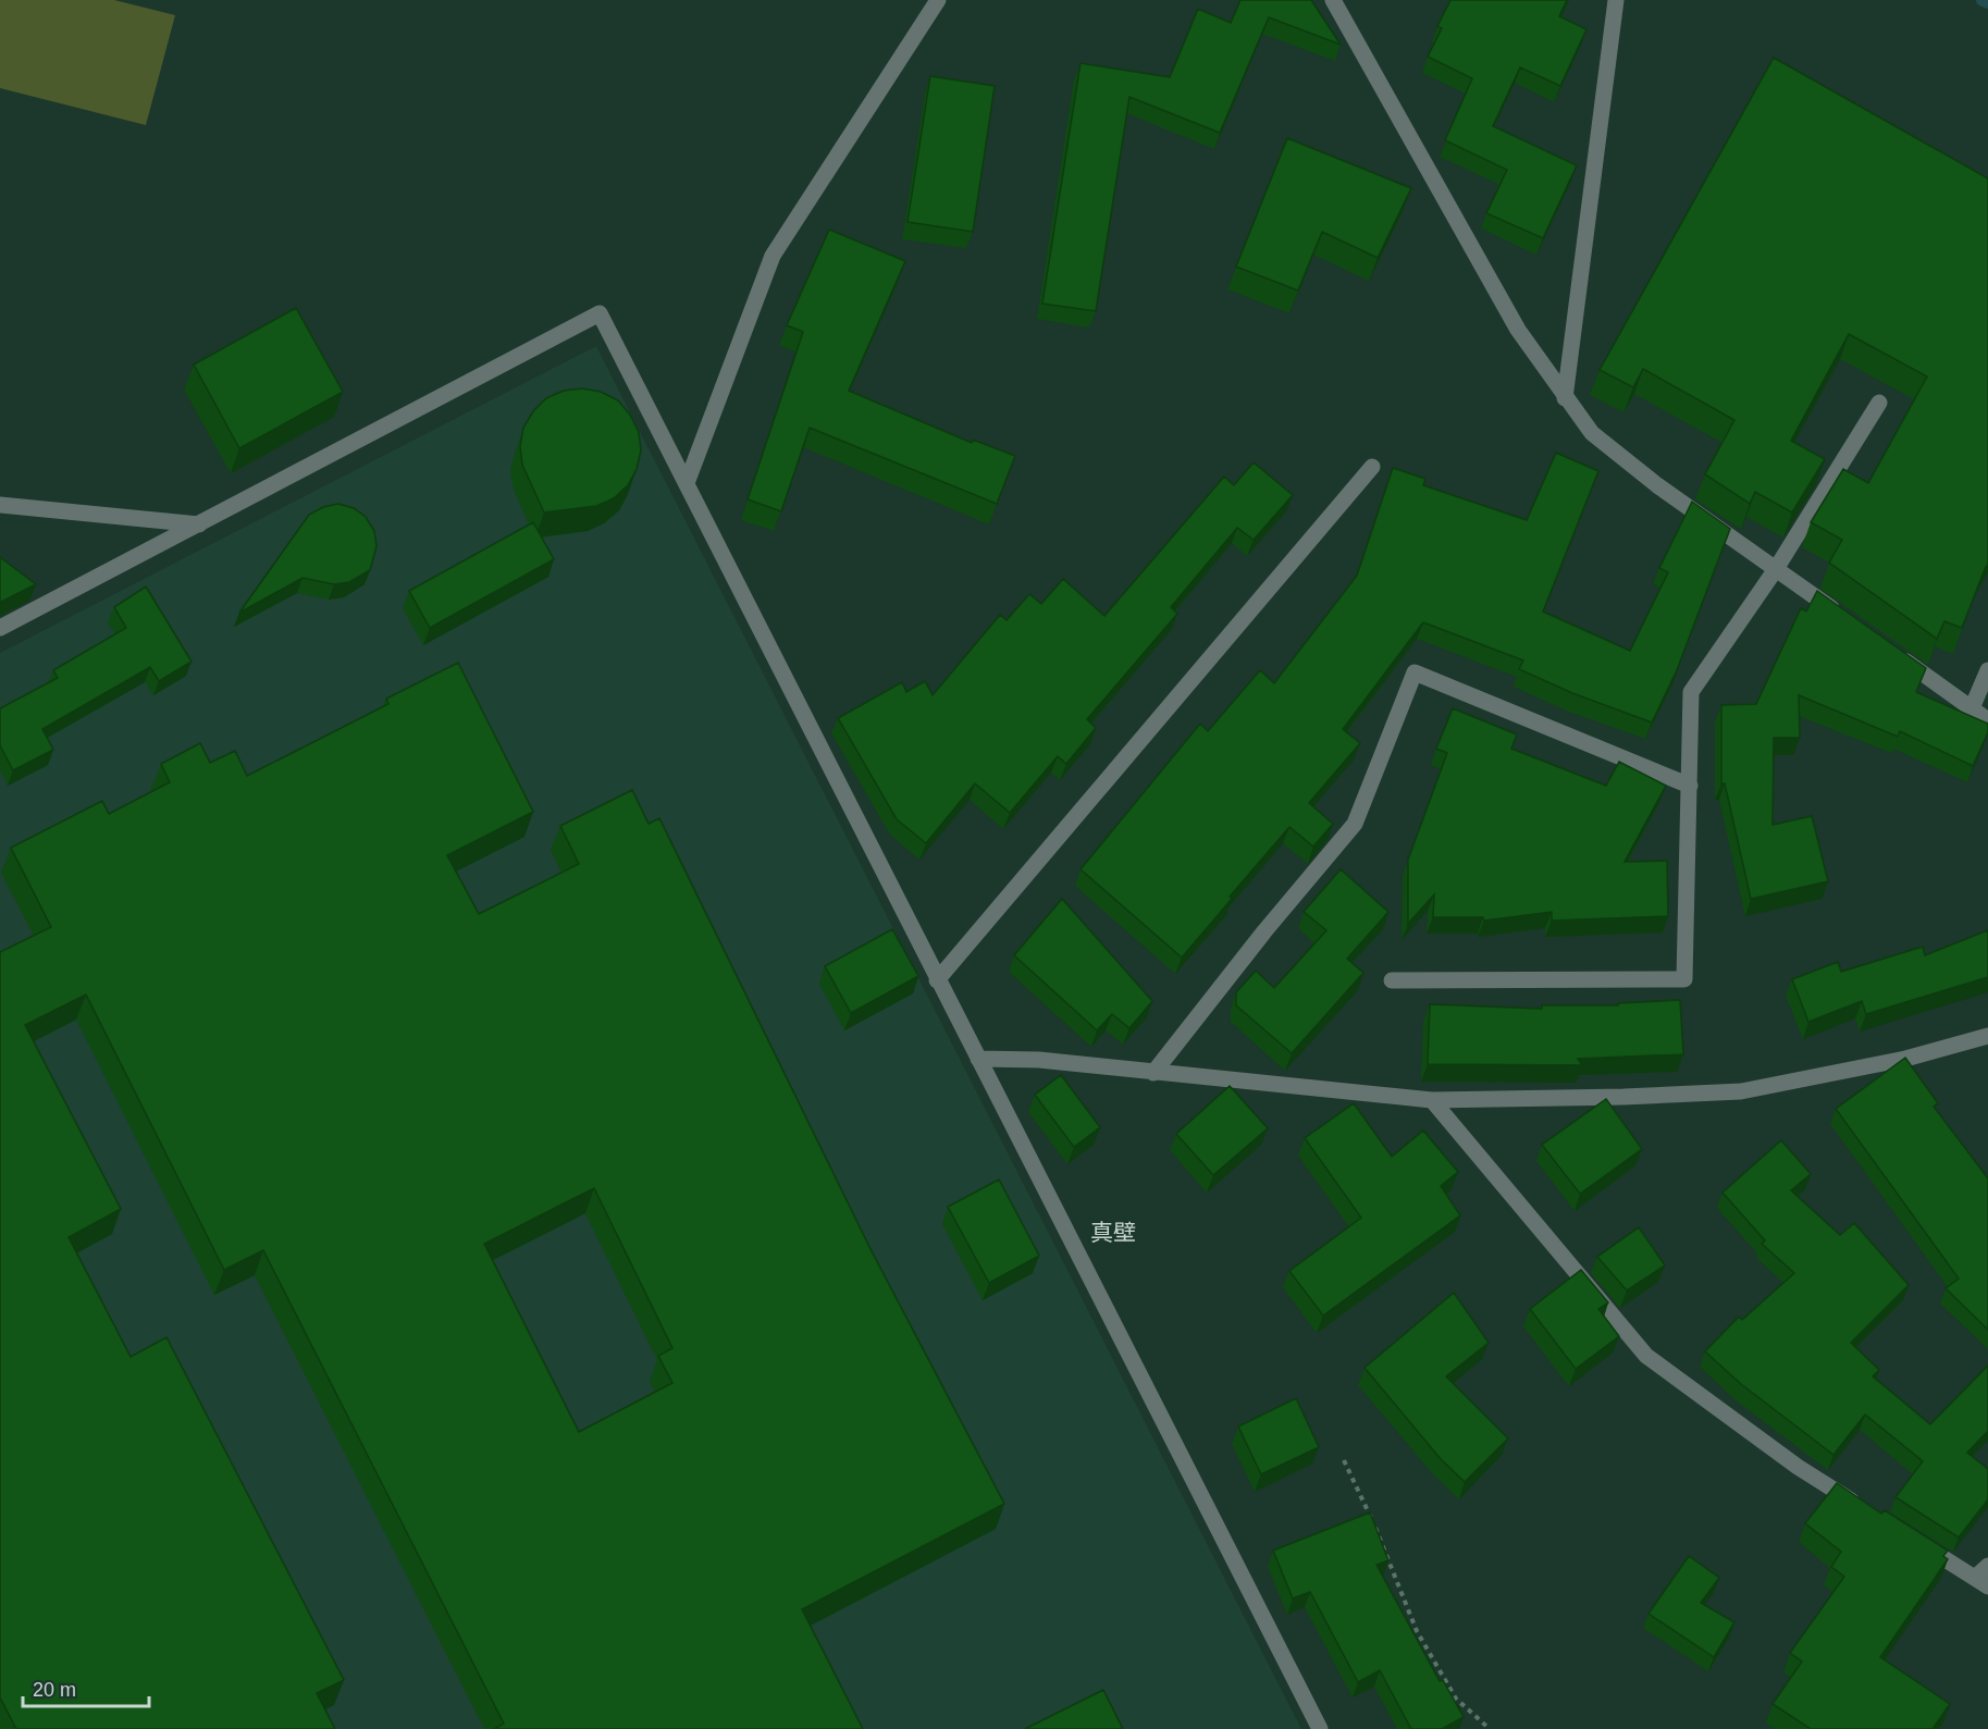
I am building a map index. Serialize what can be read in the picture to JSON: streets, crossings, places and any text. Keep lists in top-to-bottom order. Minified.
{"districts":["真壁"],"scale_bar":"20 m"}
